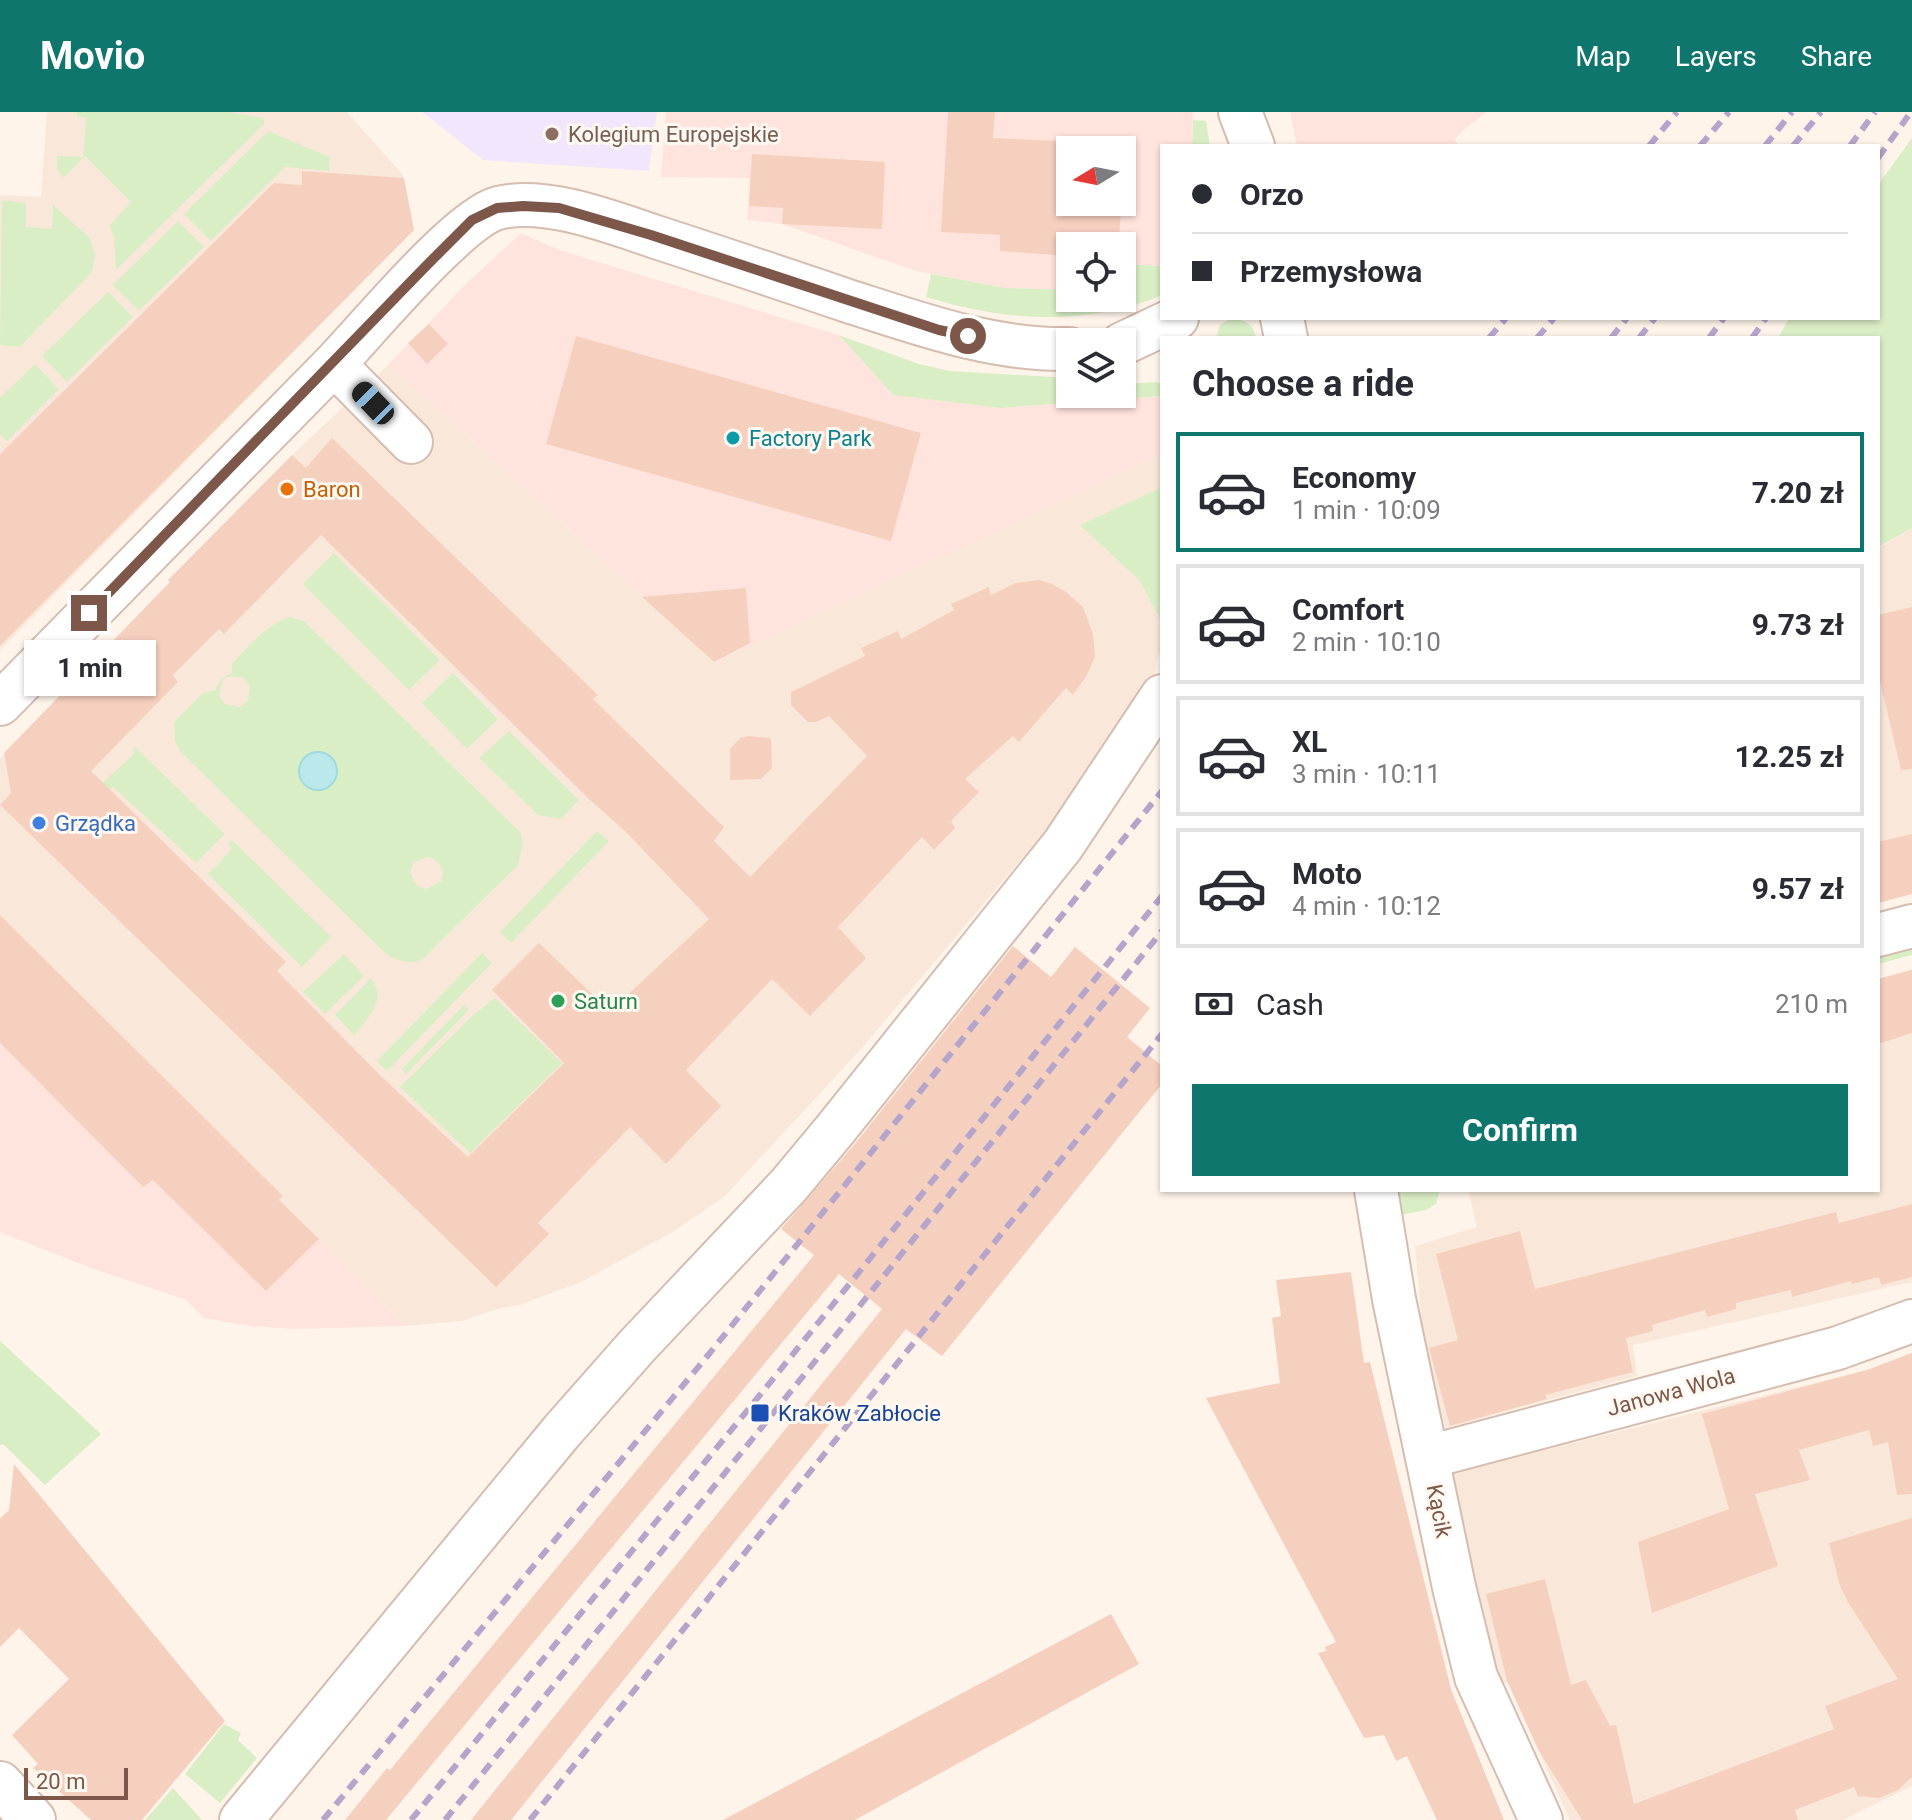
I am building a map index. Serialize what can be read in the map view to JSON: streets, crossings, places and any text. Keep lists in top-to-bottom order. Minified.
{"streets":{"street":["Janowa Wola","Kącik"]},"crossings":[["Janowa Wola","Kącik"]],"places":{"other":["Kolegium Europejskie","Factory Park","Baron","Grządka","Saturn"],"transit":["Kraków Zabłocie"]},"scale_bar":"20 m","north":"left","page":{"header":"Movio","nav":["Map","Layers","Share"],"banner":["Orzo","Przemysłowa"],"heading":"Choose a ride","list":[{"name":"Economy","note":"1 min · 10:09","value":"7.20 zł"},{"name":"Comfort","note":"2 min · 10:10","value":"9.73 zł"},{"name":"XL","note":"3 min · 10:11","value":"12.25 zł"},{"name":"Moto","note":"4 min · 10:12","value":"9.57 zł"}],"bubble":"1 min","pay":["Cash","210 m"],"buttons":"Confirm","scale":"20 m"}}
